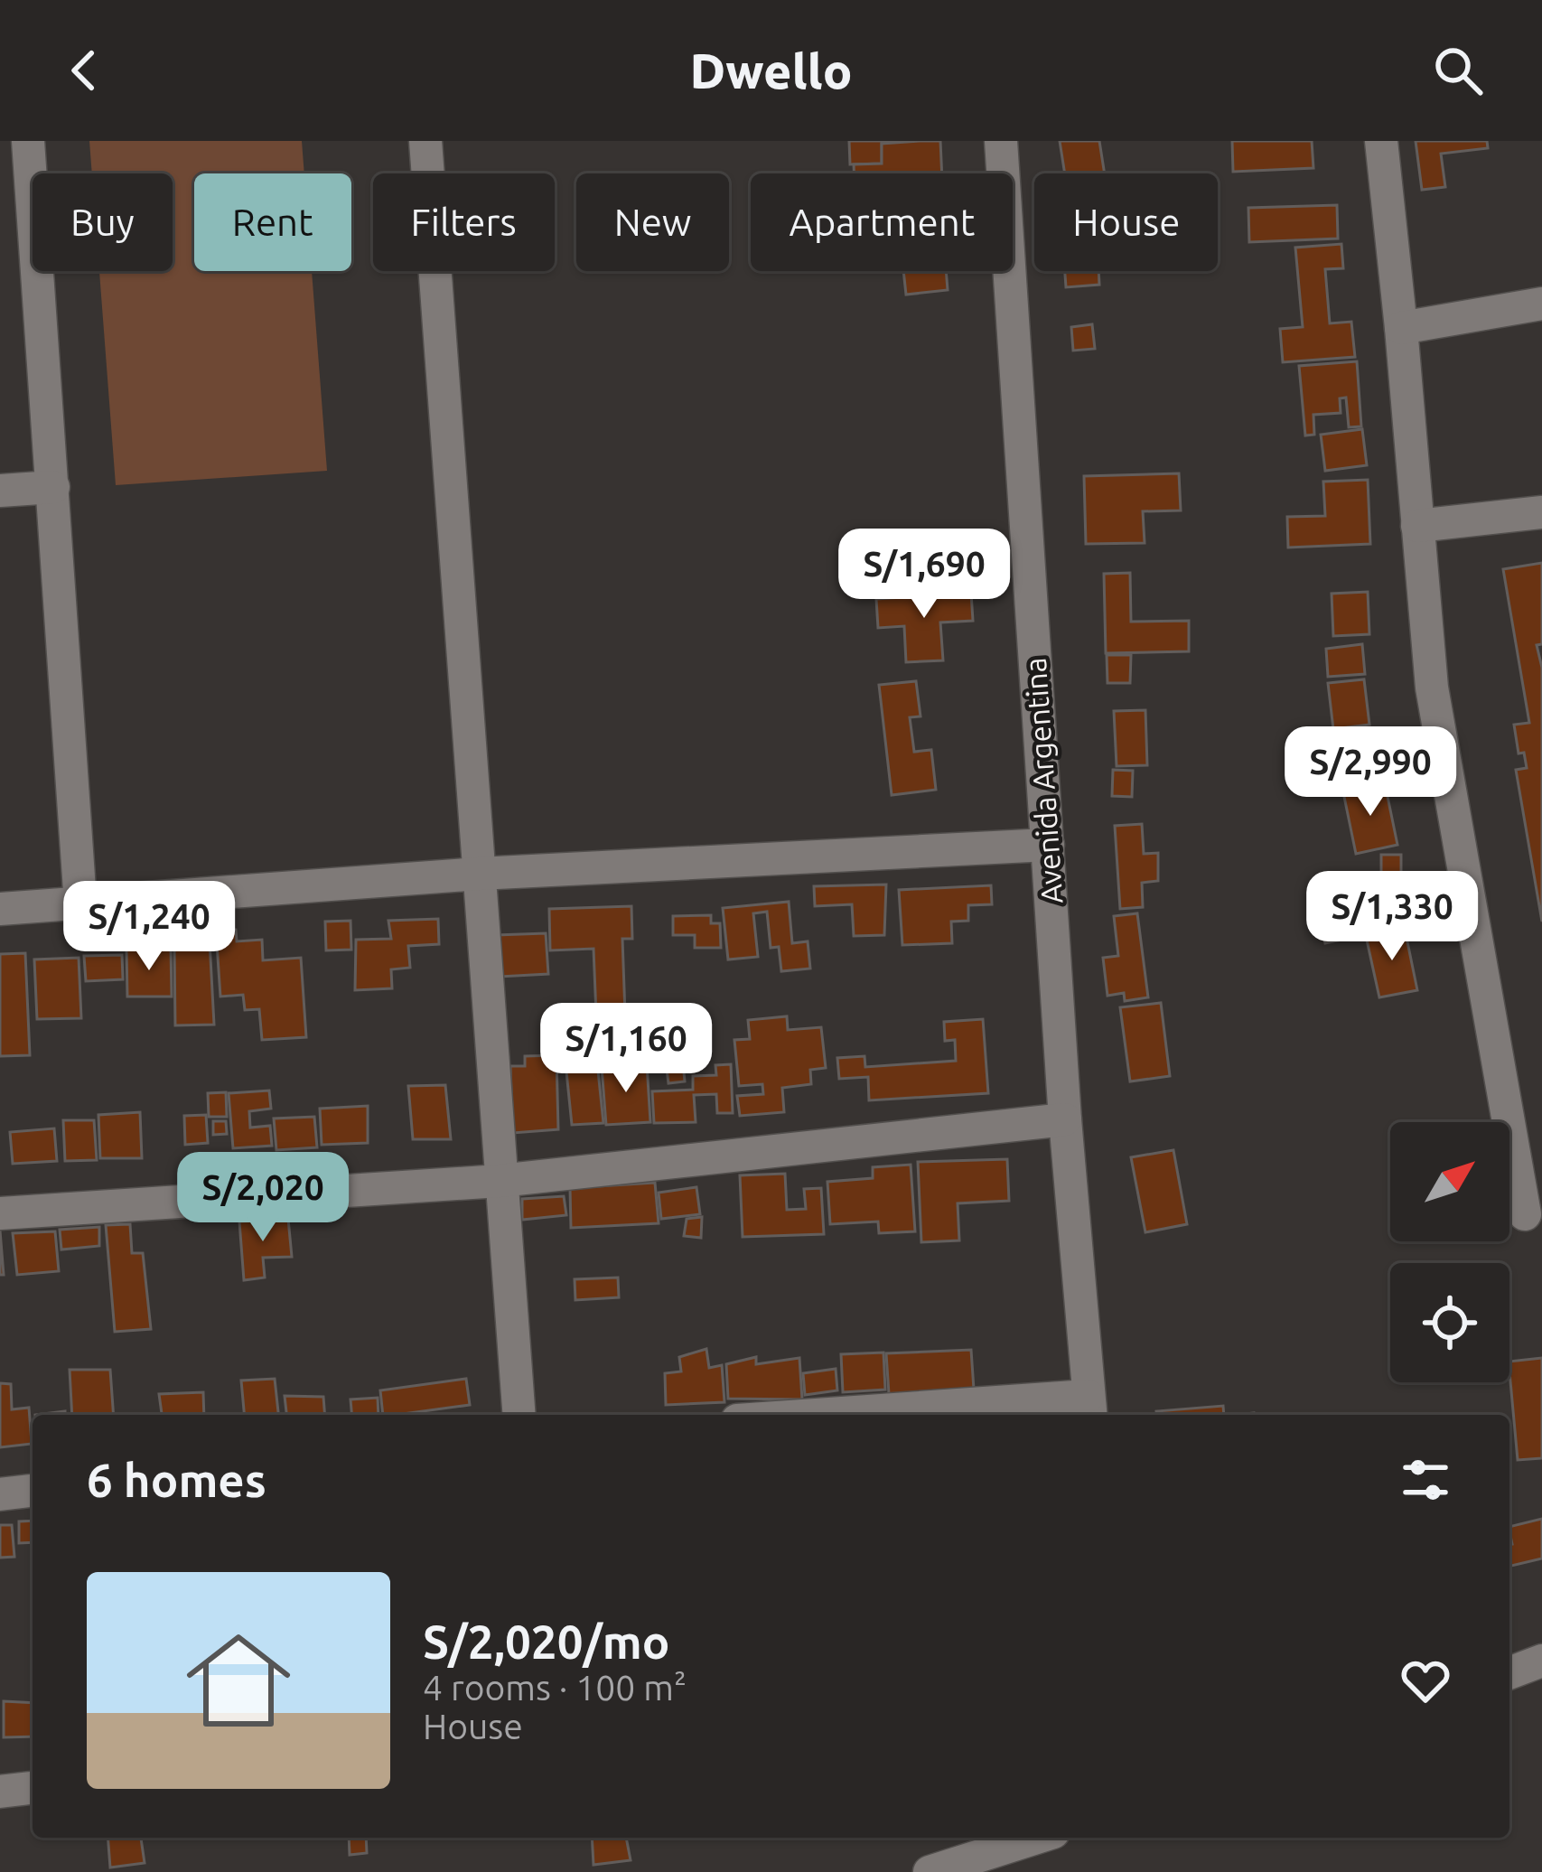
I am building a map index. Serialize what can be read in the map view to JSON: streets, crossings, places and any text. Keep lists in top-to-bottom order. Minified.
{"streets":{"street":["Avenida Argentina"]},"north":"top right","page":{"header":"Dwello","chip":["Buy","Rent","Filters","New","Apartment","House"],"price":["S/1,690","S/2,990","S/1,330","S/1,240","S/1,160","S/2,020"],"heading":"6 homes","list":[{"name":"S/2,020/mo","note":"4 rooms · 100 m² · House"}]}}
